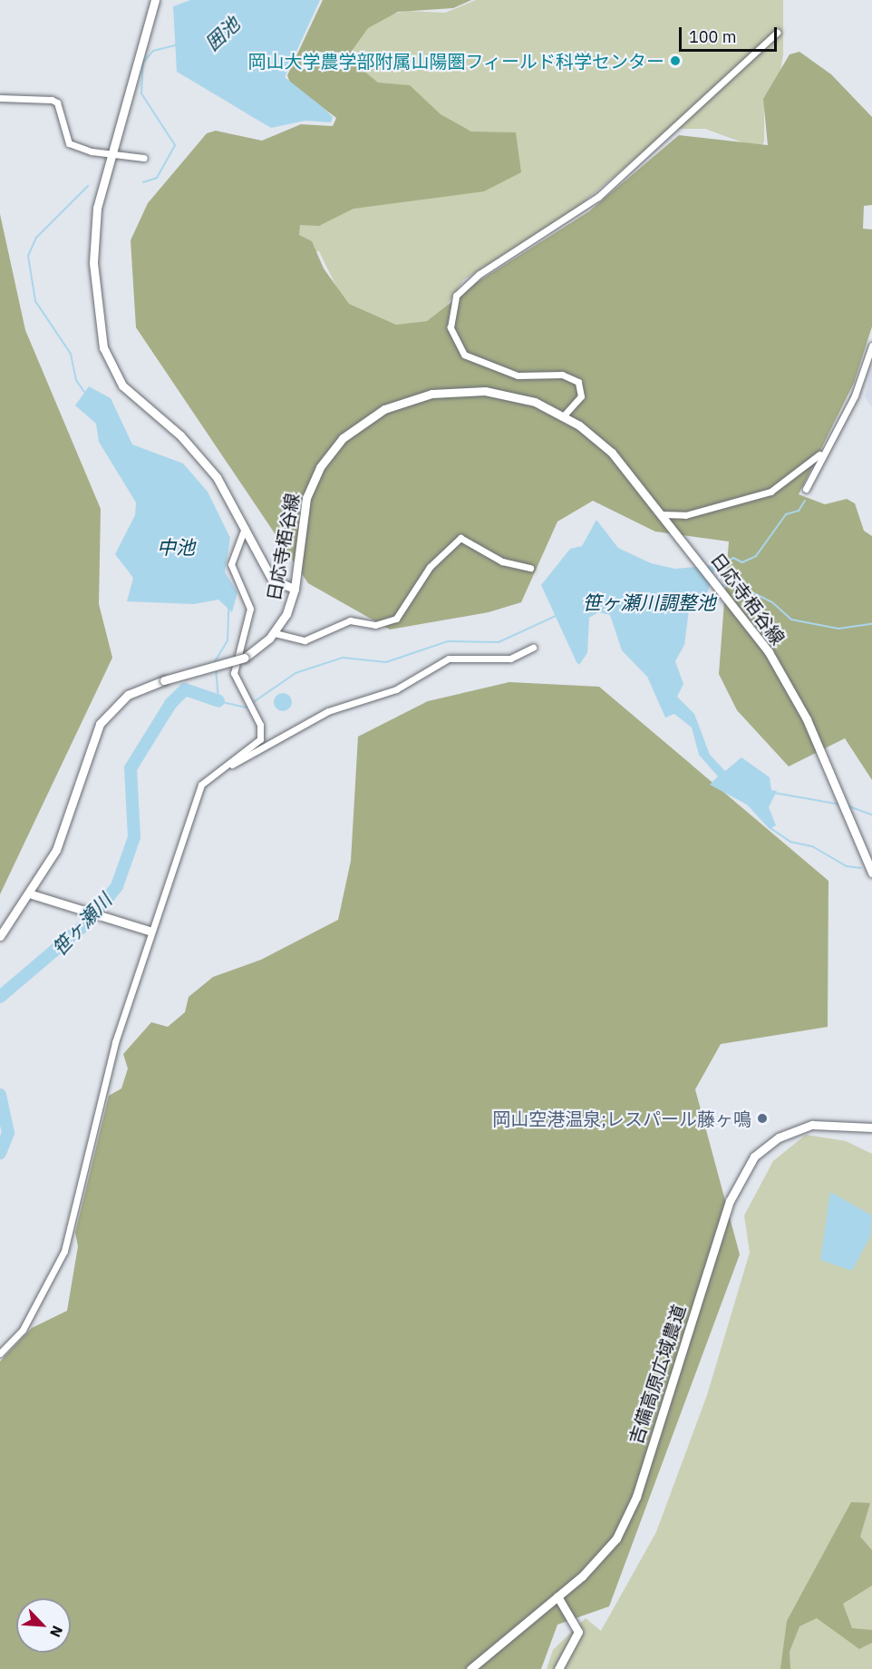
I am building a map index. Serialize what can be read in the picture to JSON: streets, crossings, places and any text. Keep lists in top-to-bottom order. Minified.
{"streets":{"street":["日応寺栢谷線","吉備高原広域農道"]},"water":["囲池","中池","笹ヶ瀬川調整池","笹ヶ瀬川"],"places":["岡山大学農学部附属山陽圏フィールド科学センター","岡山空港温泉;レスパール藤ヶ鳴"],"scale_bar":"100 m","north":"bottom right"}
